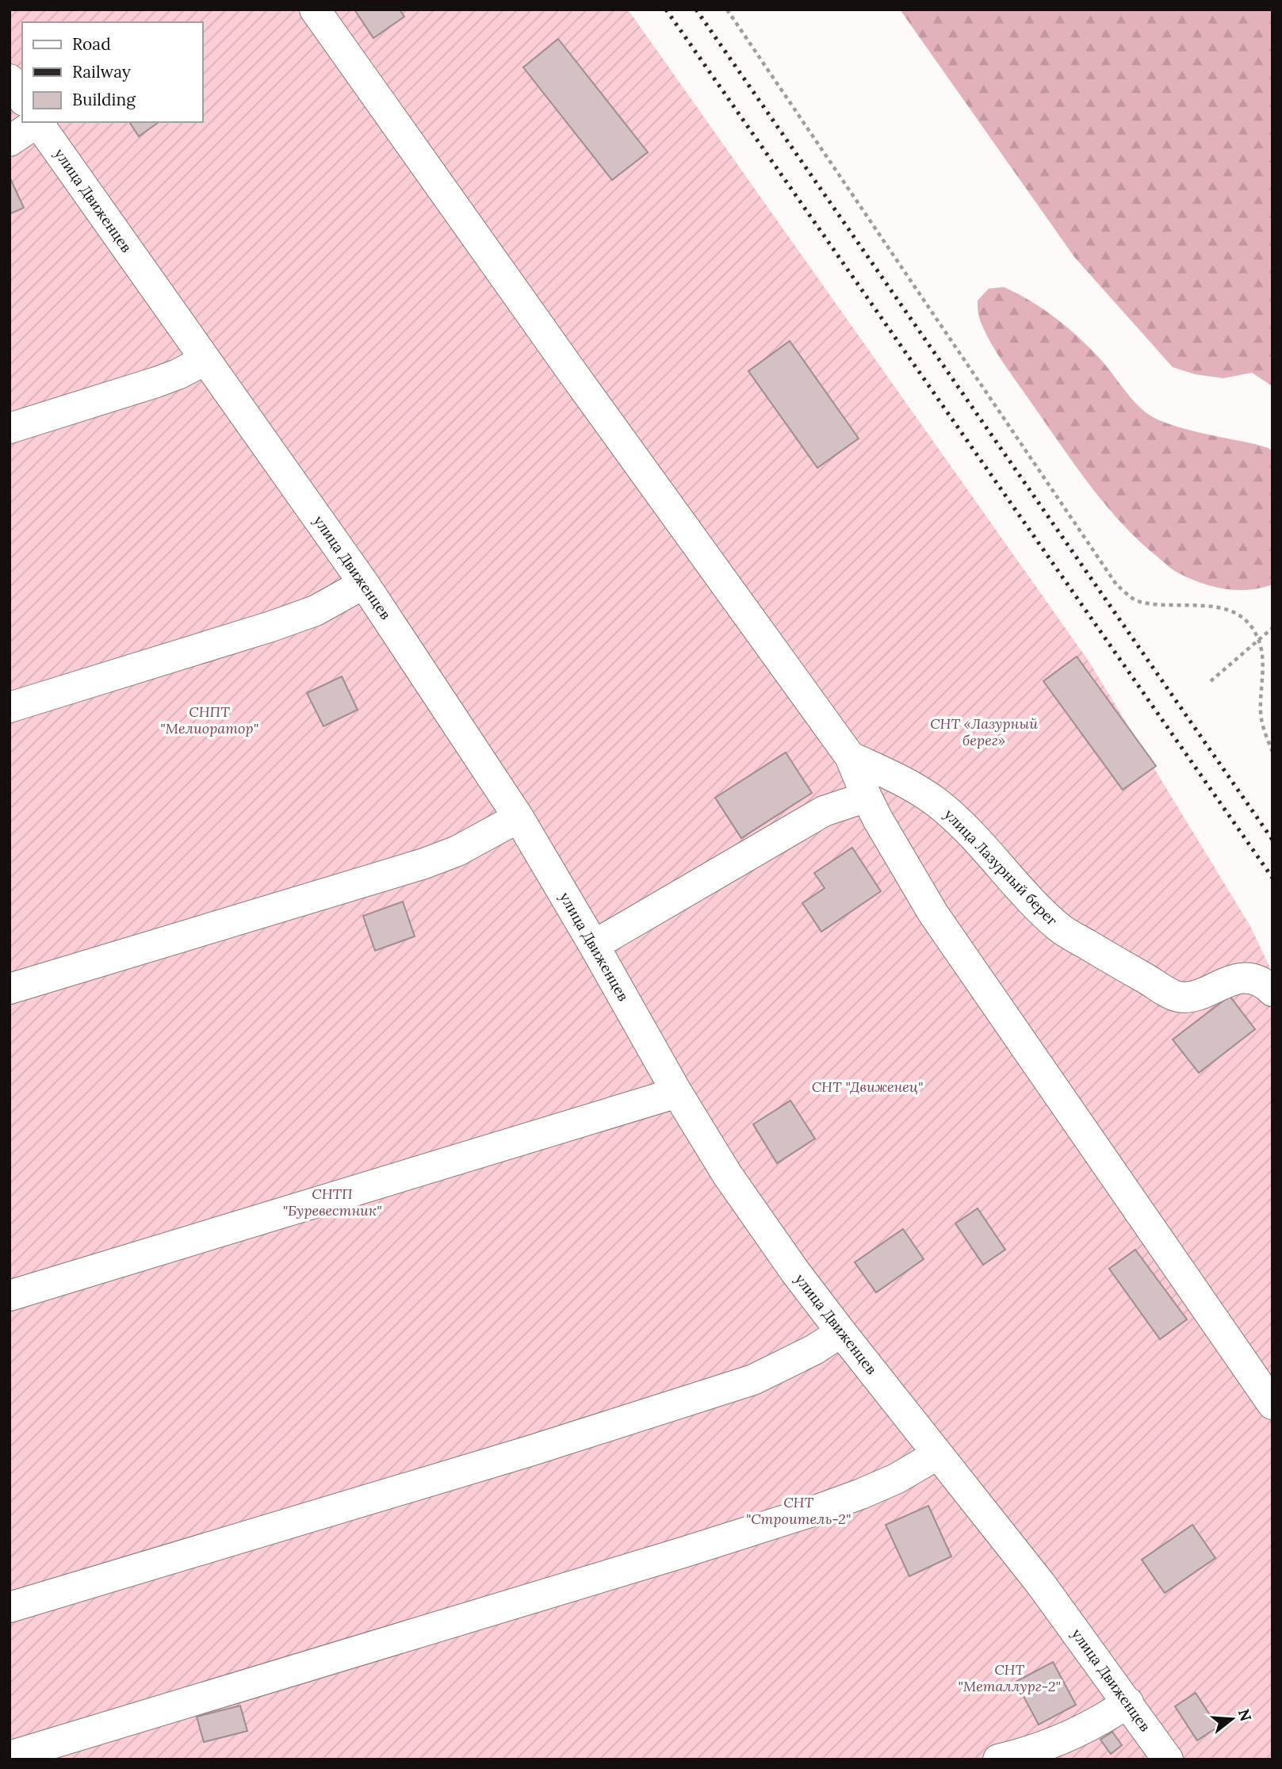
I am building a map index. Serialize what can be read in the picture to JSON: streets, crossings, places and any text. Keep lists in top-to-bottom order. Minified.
{"streets":{"street":["улица Движенцев","улица Лазурный берег"]},"parks":["СНПТ \"Мелиоратор\"","СНТ «Лазурный берег»","СНТ \"Движенец\"","СНТП \"Буревестник\"","СНТ \"Строитель-2\"","СНТ \"Металлург-2\""],"legend":["Road","Railway","Building"],"north":"right"}
